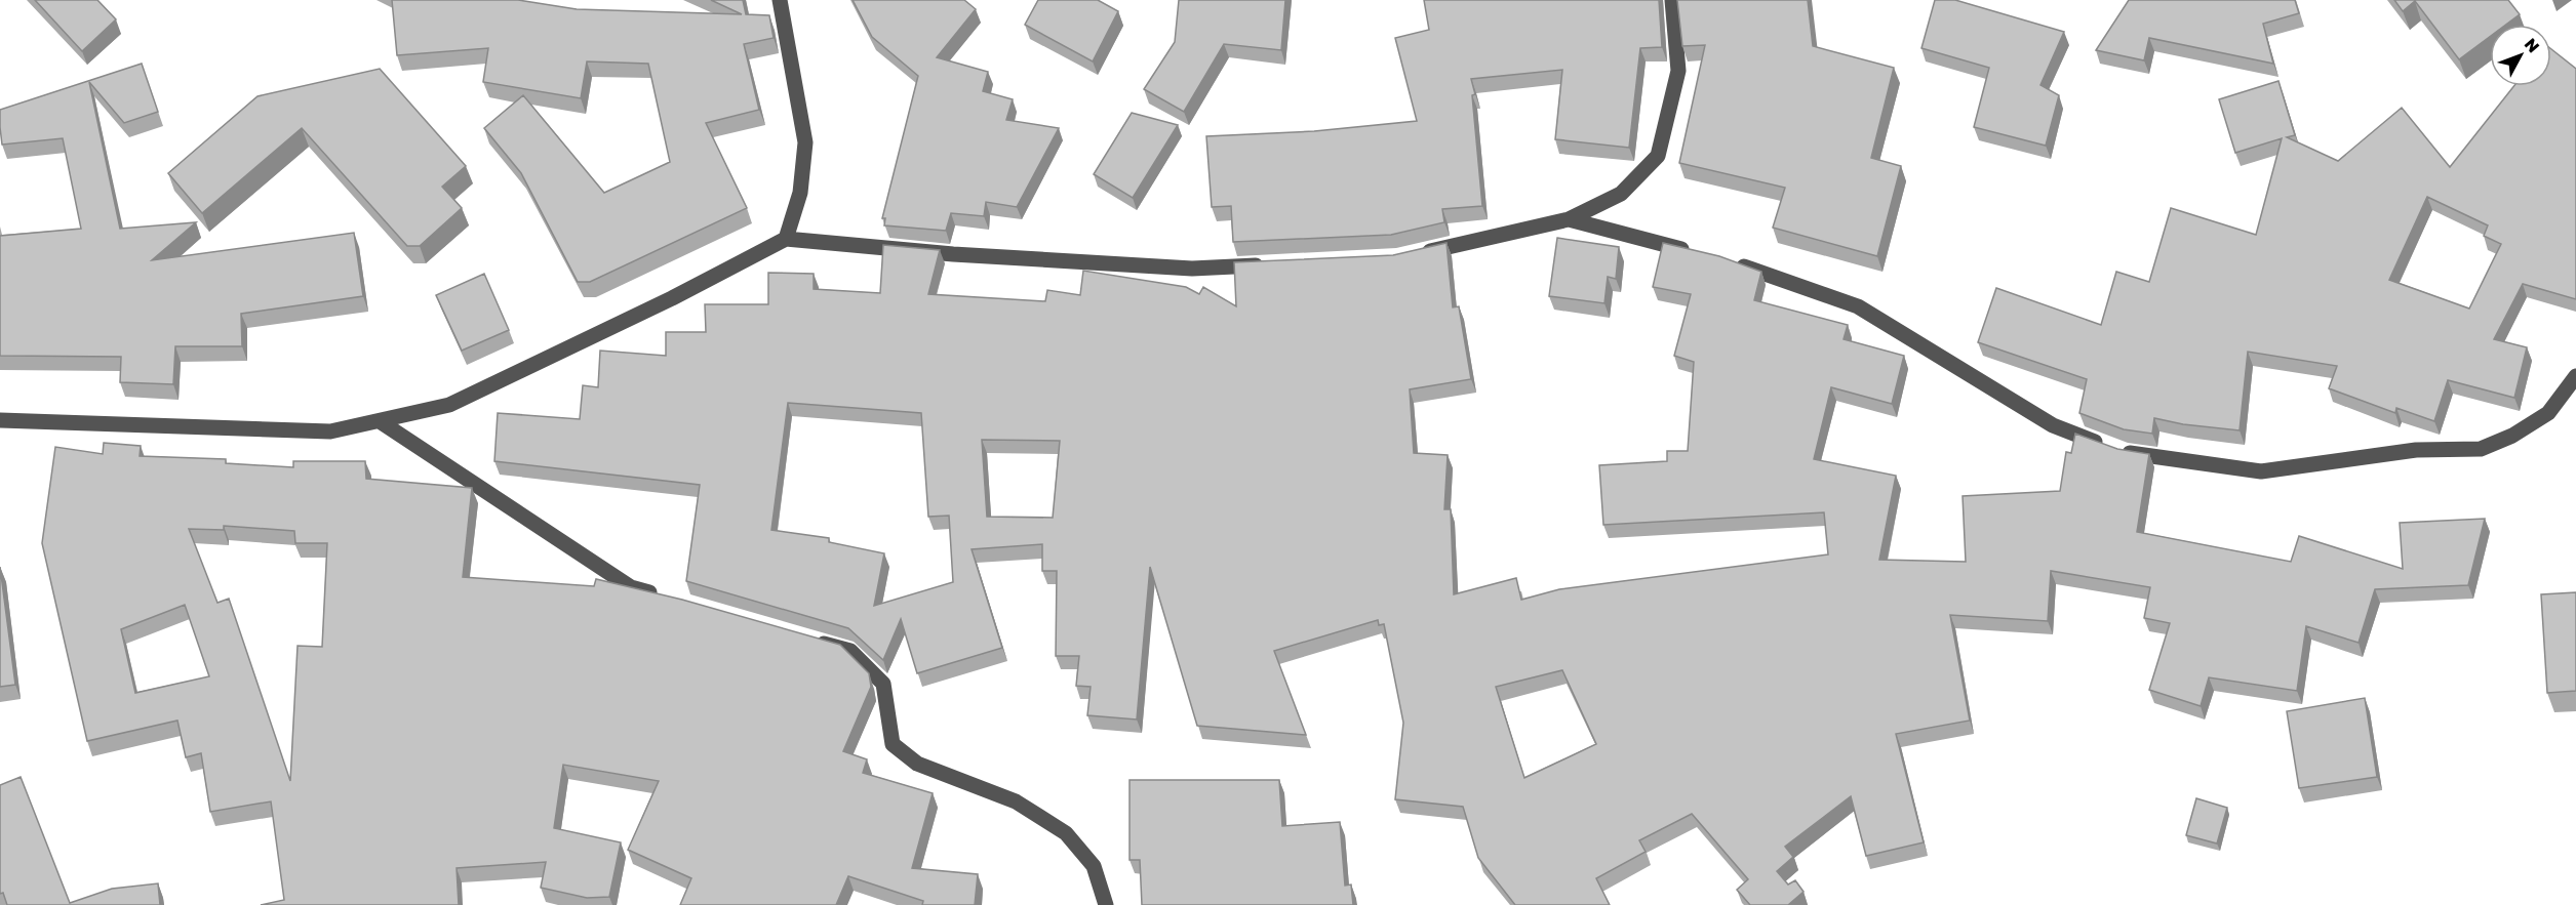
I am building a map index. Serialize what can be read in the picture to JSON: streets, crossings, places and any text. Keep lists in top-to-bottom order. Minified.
{"north":"top right"}
